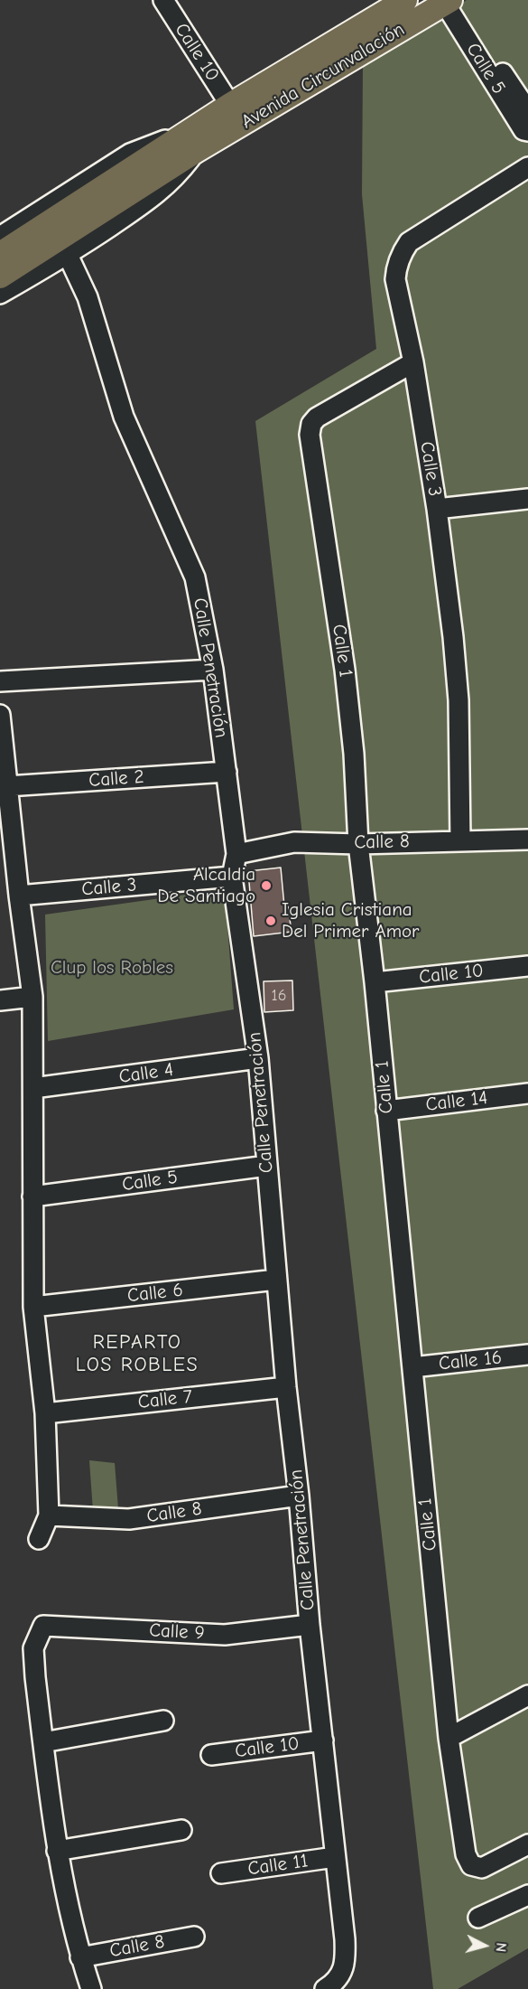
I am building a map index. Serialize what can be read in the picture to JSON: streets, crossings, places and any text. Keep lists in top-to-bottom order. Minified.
{"streets":{"main road":["Avenida Circunvalación"],"street":["Calle 10","Calle 5","Calle 3","Calle 1","Calle Penetración","Calle 2","Calle 8","Calle 4","Calle 14","Calle 6","Calle 16","Calle 7","Calle 9","Calle 11"]},"crossings":[["Calle 10","Avenida Circunvalación"],["Calle 10","Calle 1"],["Calle 10","Calle Penetración"],["Calle 5","Avenida Circunvalación"],["Calle 5","Calle Penetración"],["Avenida Circunvalación","Calle Penetración"],["Calle 3","Calle 1"],["Calle 3","Calle Penetración"],["Calle 3","Calle 8"],["Calle 1","Calle 8"],["Calle 1","Calle 14"],["Calle 1","Calle 16"],["Calle Penetración","Calle 2"],["Calle Penetración","Calle 8"],["Calle Penetración","Calle 4"],["Calle Penetración","Calle 6"],["Calle Penetración","Calle 7"],["Calle Penetración","Calle 9"],["Calle Penetración","Calle 11"]],"districts":["REPARTO LOS ROBLES"],"parks":["Clup los Robles"],"places":["Alcaldia De Santiago","Iglesia Cristiana Del Primer Amor"],"house_numbers":["16"],"north":"right"}
